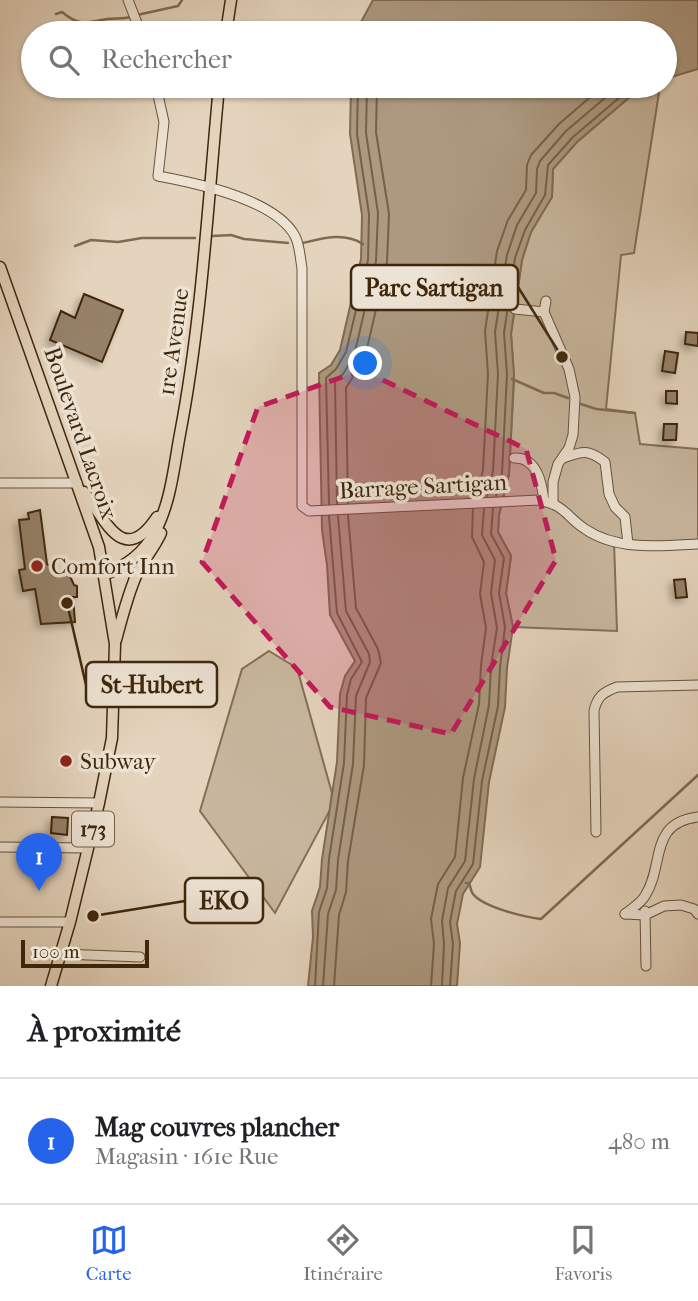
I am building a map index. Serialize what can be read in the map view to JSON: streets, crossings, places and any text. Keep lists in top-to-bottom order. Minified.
{"streets":{"main road":["1re Avenue","Boulevard Lacroix","173"],"street":["Barrage Sartigan"]},"crossings":[["1re Avenue","Boulevard Lacroix"],["1re Avenue","Barrage Sartigan"]],"places":["Parc Sartigan","Comfort Inn","St-Hubert","Subway","EKO"],"scale_bar":"100 m","page":{"search":"Rechercher","pins":"1","scale":"100 m","heading":"À proximité","list":[{"mark":"1","name":"Mag couvres plancher","note":"Magasin · 161e Rue","value":"480 m"}],"nav":["Carte","Itinéraire","Favoris"]}}
